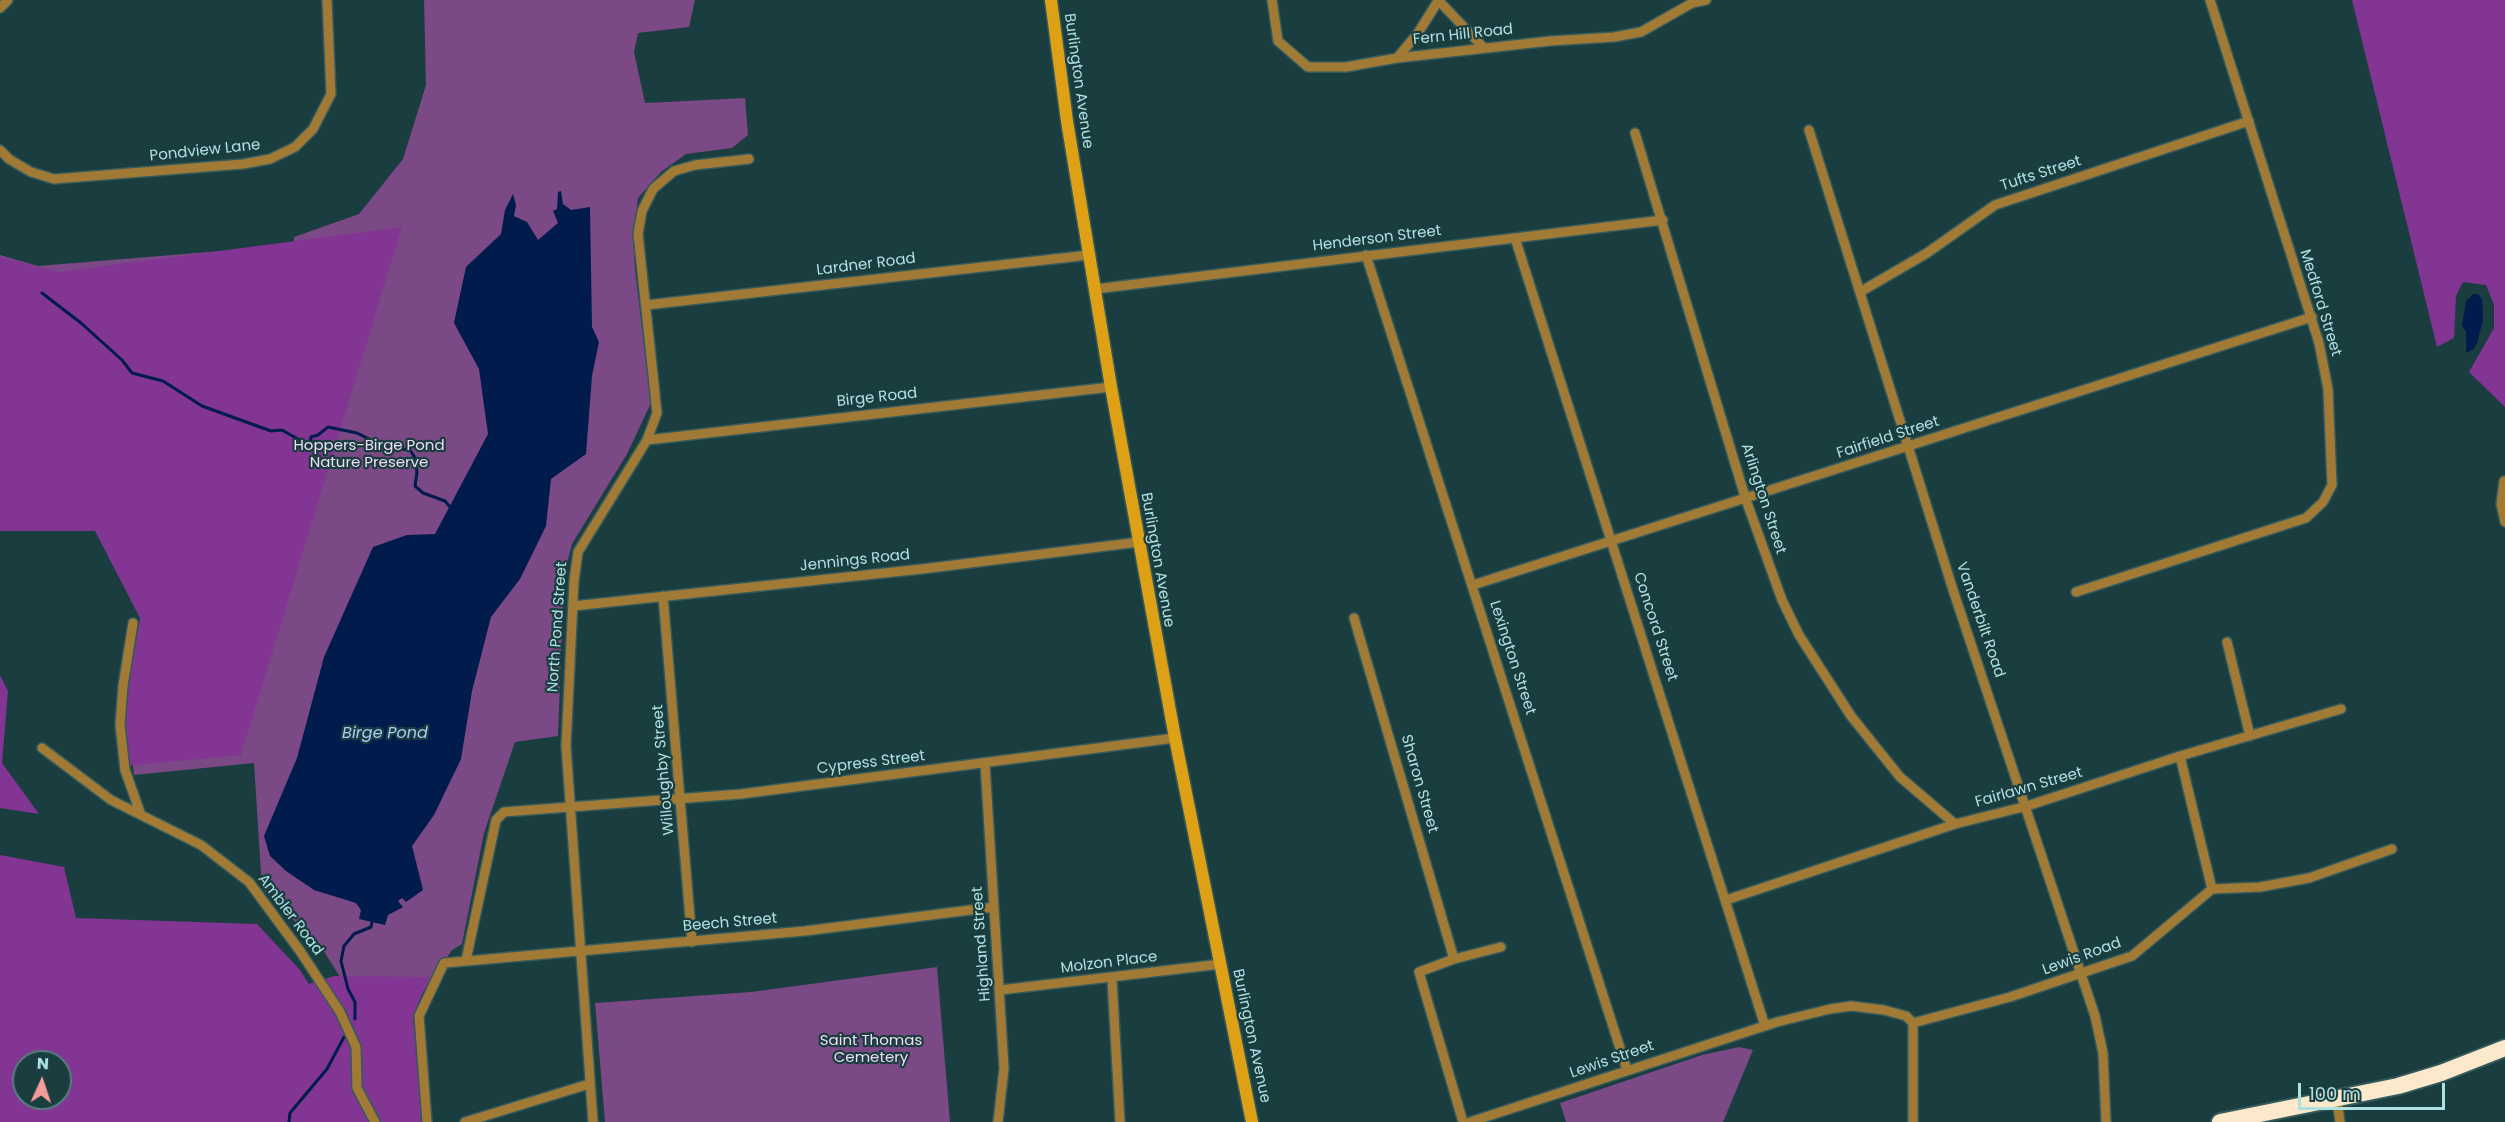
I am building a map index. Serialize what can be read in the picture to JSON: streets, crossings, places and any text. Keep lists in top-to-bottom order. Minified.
{"streets":{"main road":["Burlington Avenue"],"street":["Fern Hill Road","Pondview Lane","Tufts Street","Henderson Street","Lardner Road","Medford Street","Birge Road","Fairfield Street","Arlington Street","Jennings Road","Vanderbilt Road","North Pond Street","Concord Street","Lexington Street","Cypress Street","Willoughby Street","Sharon Street","Fairlawn Street","Ambler Road","Beech Street","Highland Street","Lewis Road","Molzon Place","Lewis Street"]},"crossings":[["Burlington Avenue","Henderson Street"],["Burlington Avenue","Lardner Road"],["Burlington Avenue","Birge Road"],["Burlington Avenue","Jennings Road"],["Burlington Avenue","Cypress Street"],["Burlington Avenue","Molzon Place"],["Tufts Street","Medford Street"],["Tufts Street","Vanderbilt Road"],["Henderson Street","Arlington Street"],["Henderson Street","Concord Street"],["Henderson Street","Lexington Street"],["Lardner Road","North Pond Street"],["Medford Street","Fairfield Street"],["Birge Road","North Pond Street"],["Fairfield Street","Arlington Street"],["Fairfield Street","Vanderbilt Road"],["Fairfield Street","Concord Street"],["Fairfield Street","Lexington Street"],["Arlington Street","Fairlawn Street"],["Jennings Road","North Pond Street"],["Jennings Road","Willoughby Street"],["Vanderbilt Road","Fairlawn Street"],["Vanderbilt Road","Lewis Road"],["North Pond Street","Cypress Street"],["North Pond Street","Beech Street"],["Concord Street","Fairlawn Street"],["Concord Street","Lewis Street"],["Lexington Street","Lewis Street"],["Cypress Street","Willoughby Street"],["Cypress Street","Beech Street"],["Cypress Street","Highland Street"],["Willoughby Street","Beech Street"],["Beech Street","Highland Street"],["Highland Street","Molzon Place"]],"water":["Birge Pond"],"parks":["Hoppers-Birge Pond Nature Preserve","Saint Thomas Cemetery"],"scale_bar":"100 m","north":"top"}
